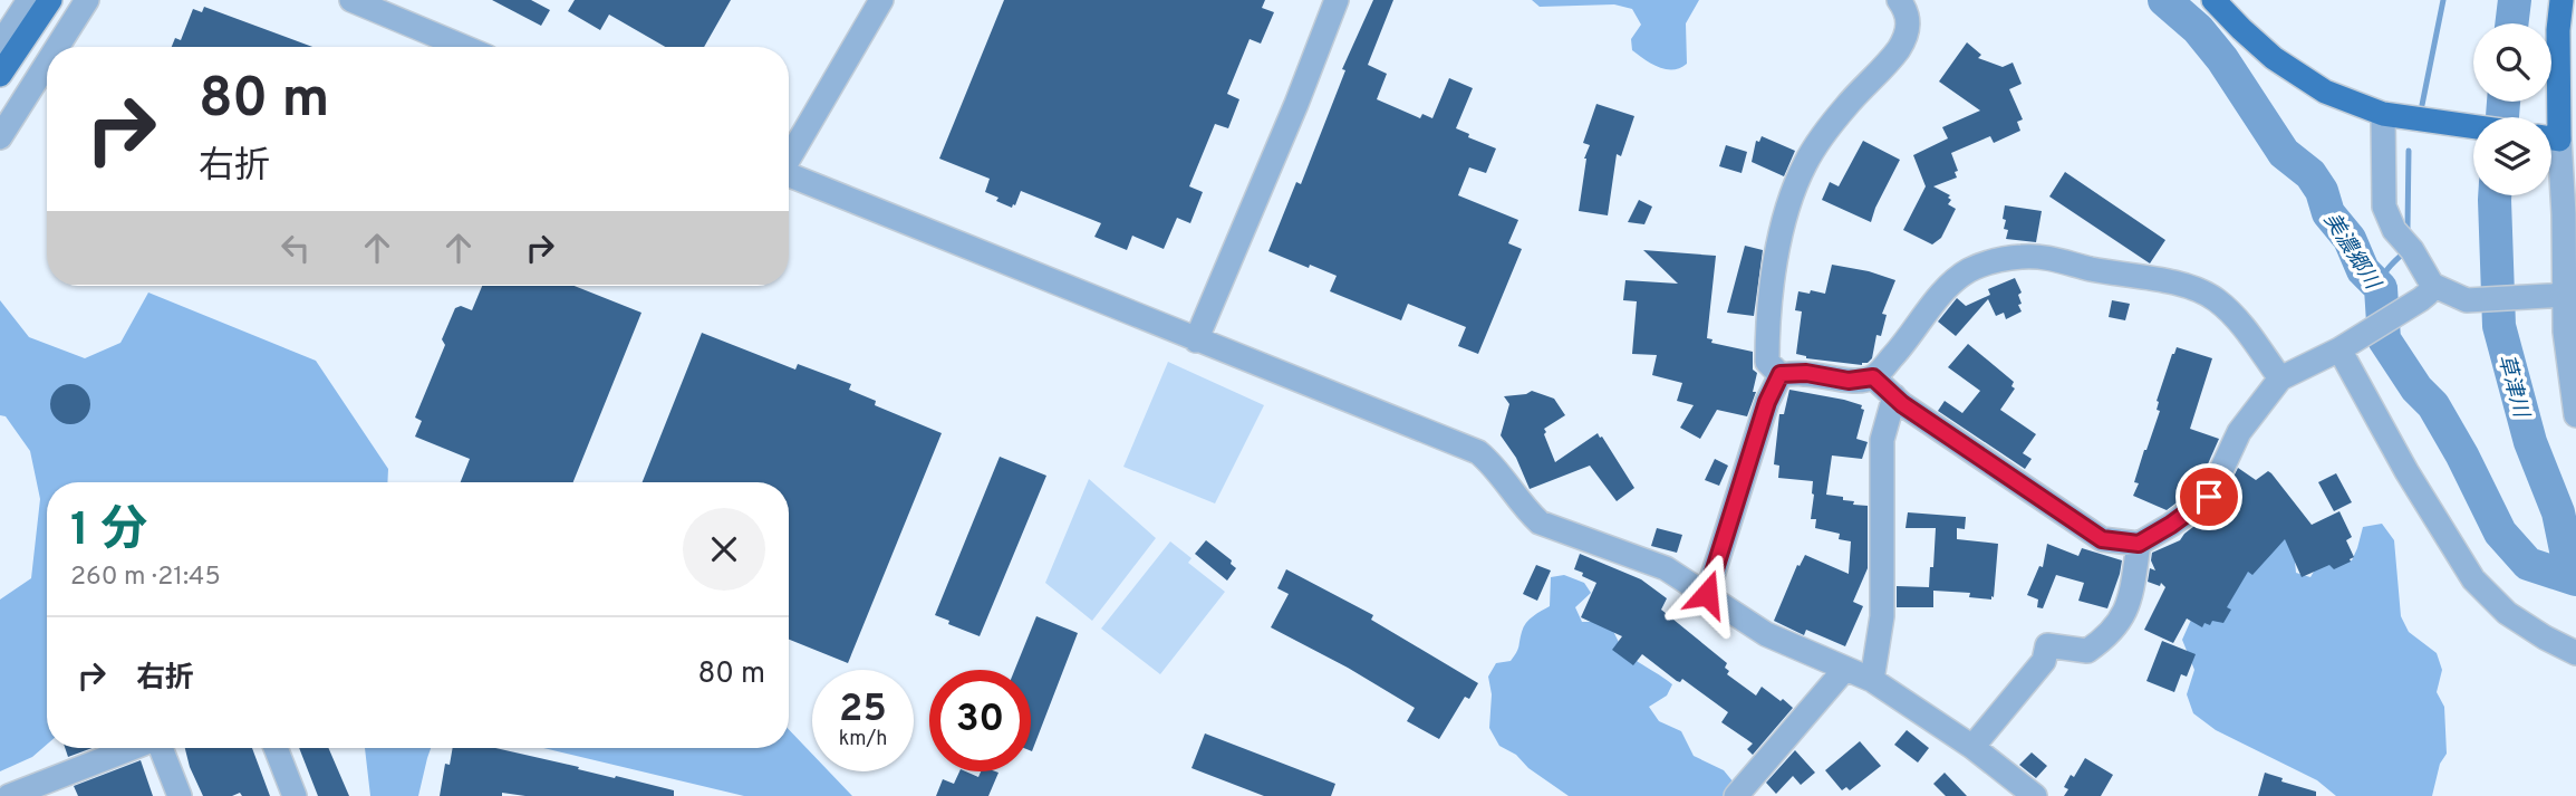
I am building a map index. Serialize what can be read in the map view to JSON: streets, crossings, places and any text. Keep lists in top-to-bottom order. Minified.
{"water":["美濃郷川","草津川"],"page":{"turn":["80 m","右折"],"heading":["1 分","260 m · 21:45"],"list":[{"name":"右折","value":"80 m"}],"speed":"25 km/h","limit":"30"}}
